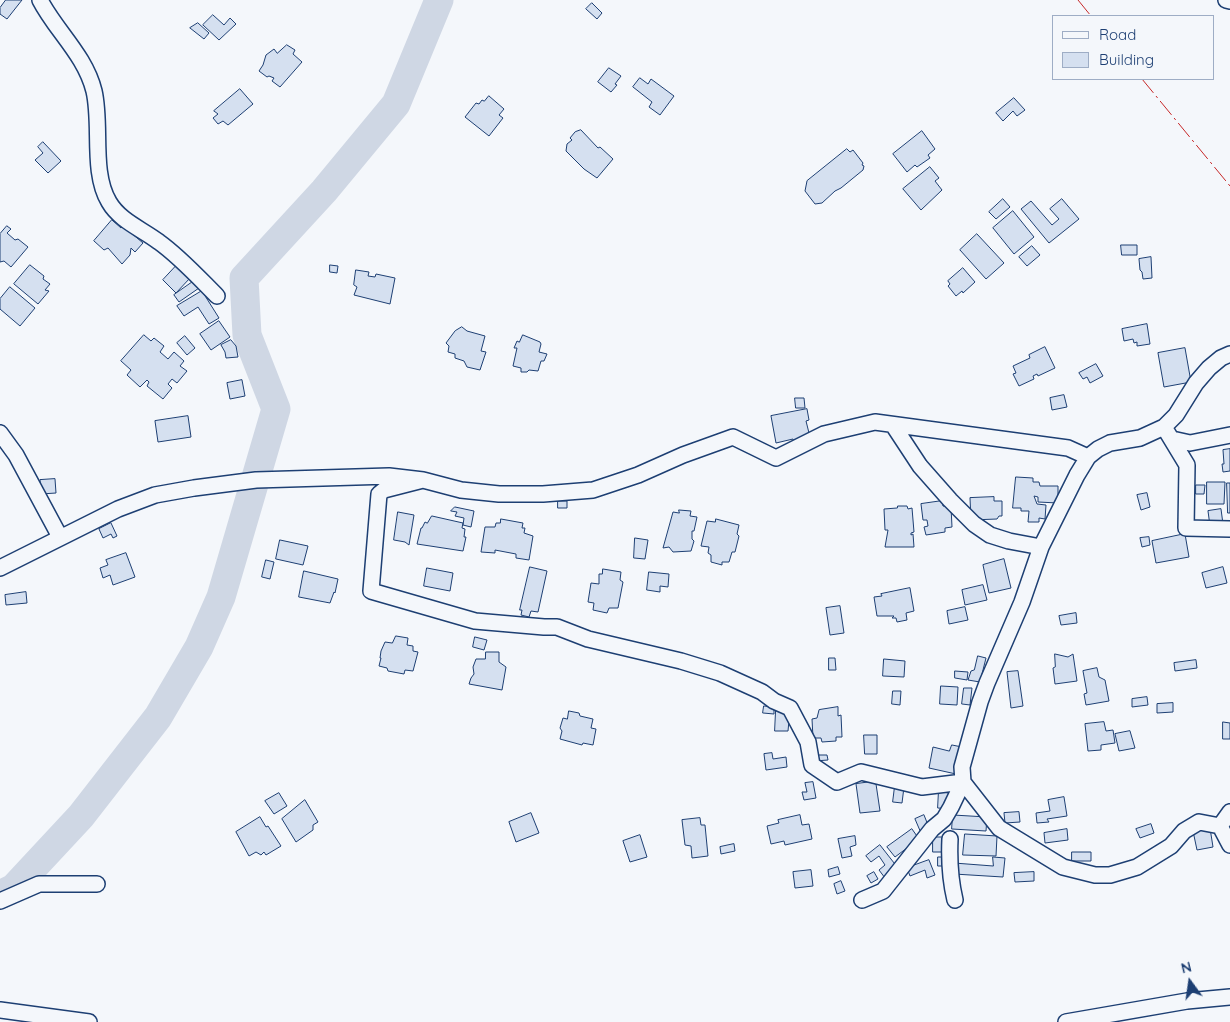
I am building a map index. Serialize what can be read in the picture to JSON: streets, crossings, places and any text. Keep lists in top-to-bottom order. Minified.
{"legend":["Road","Building"],"north":"top"}
